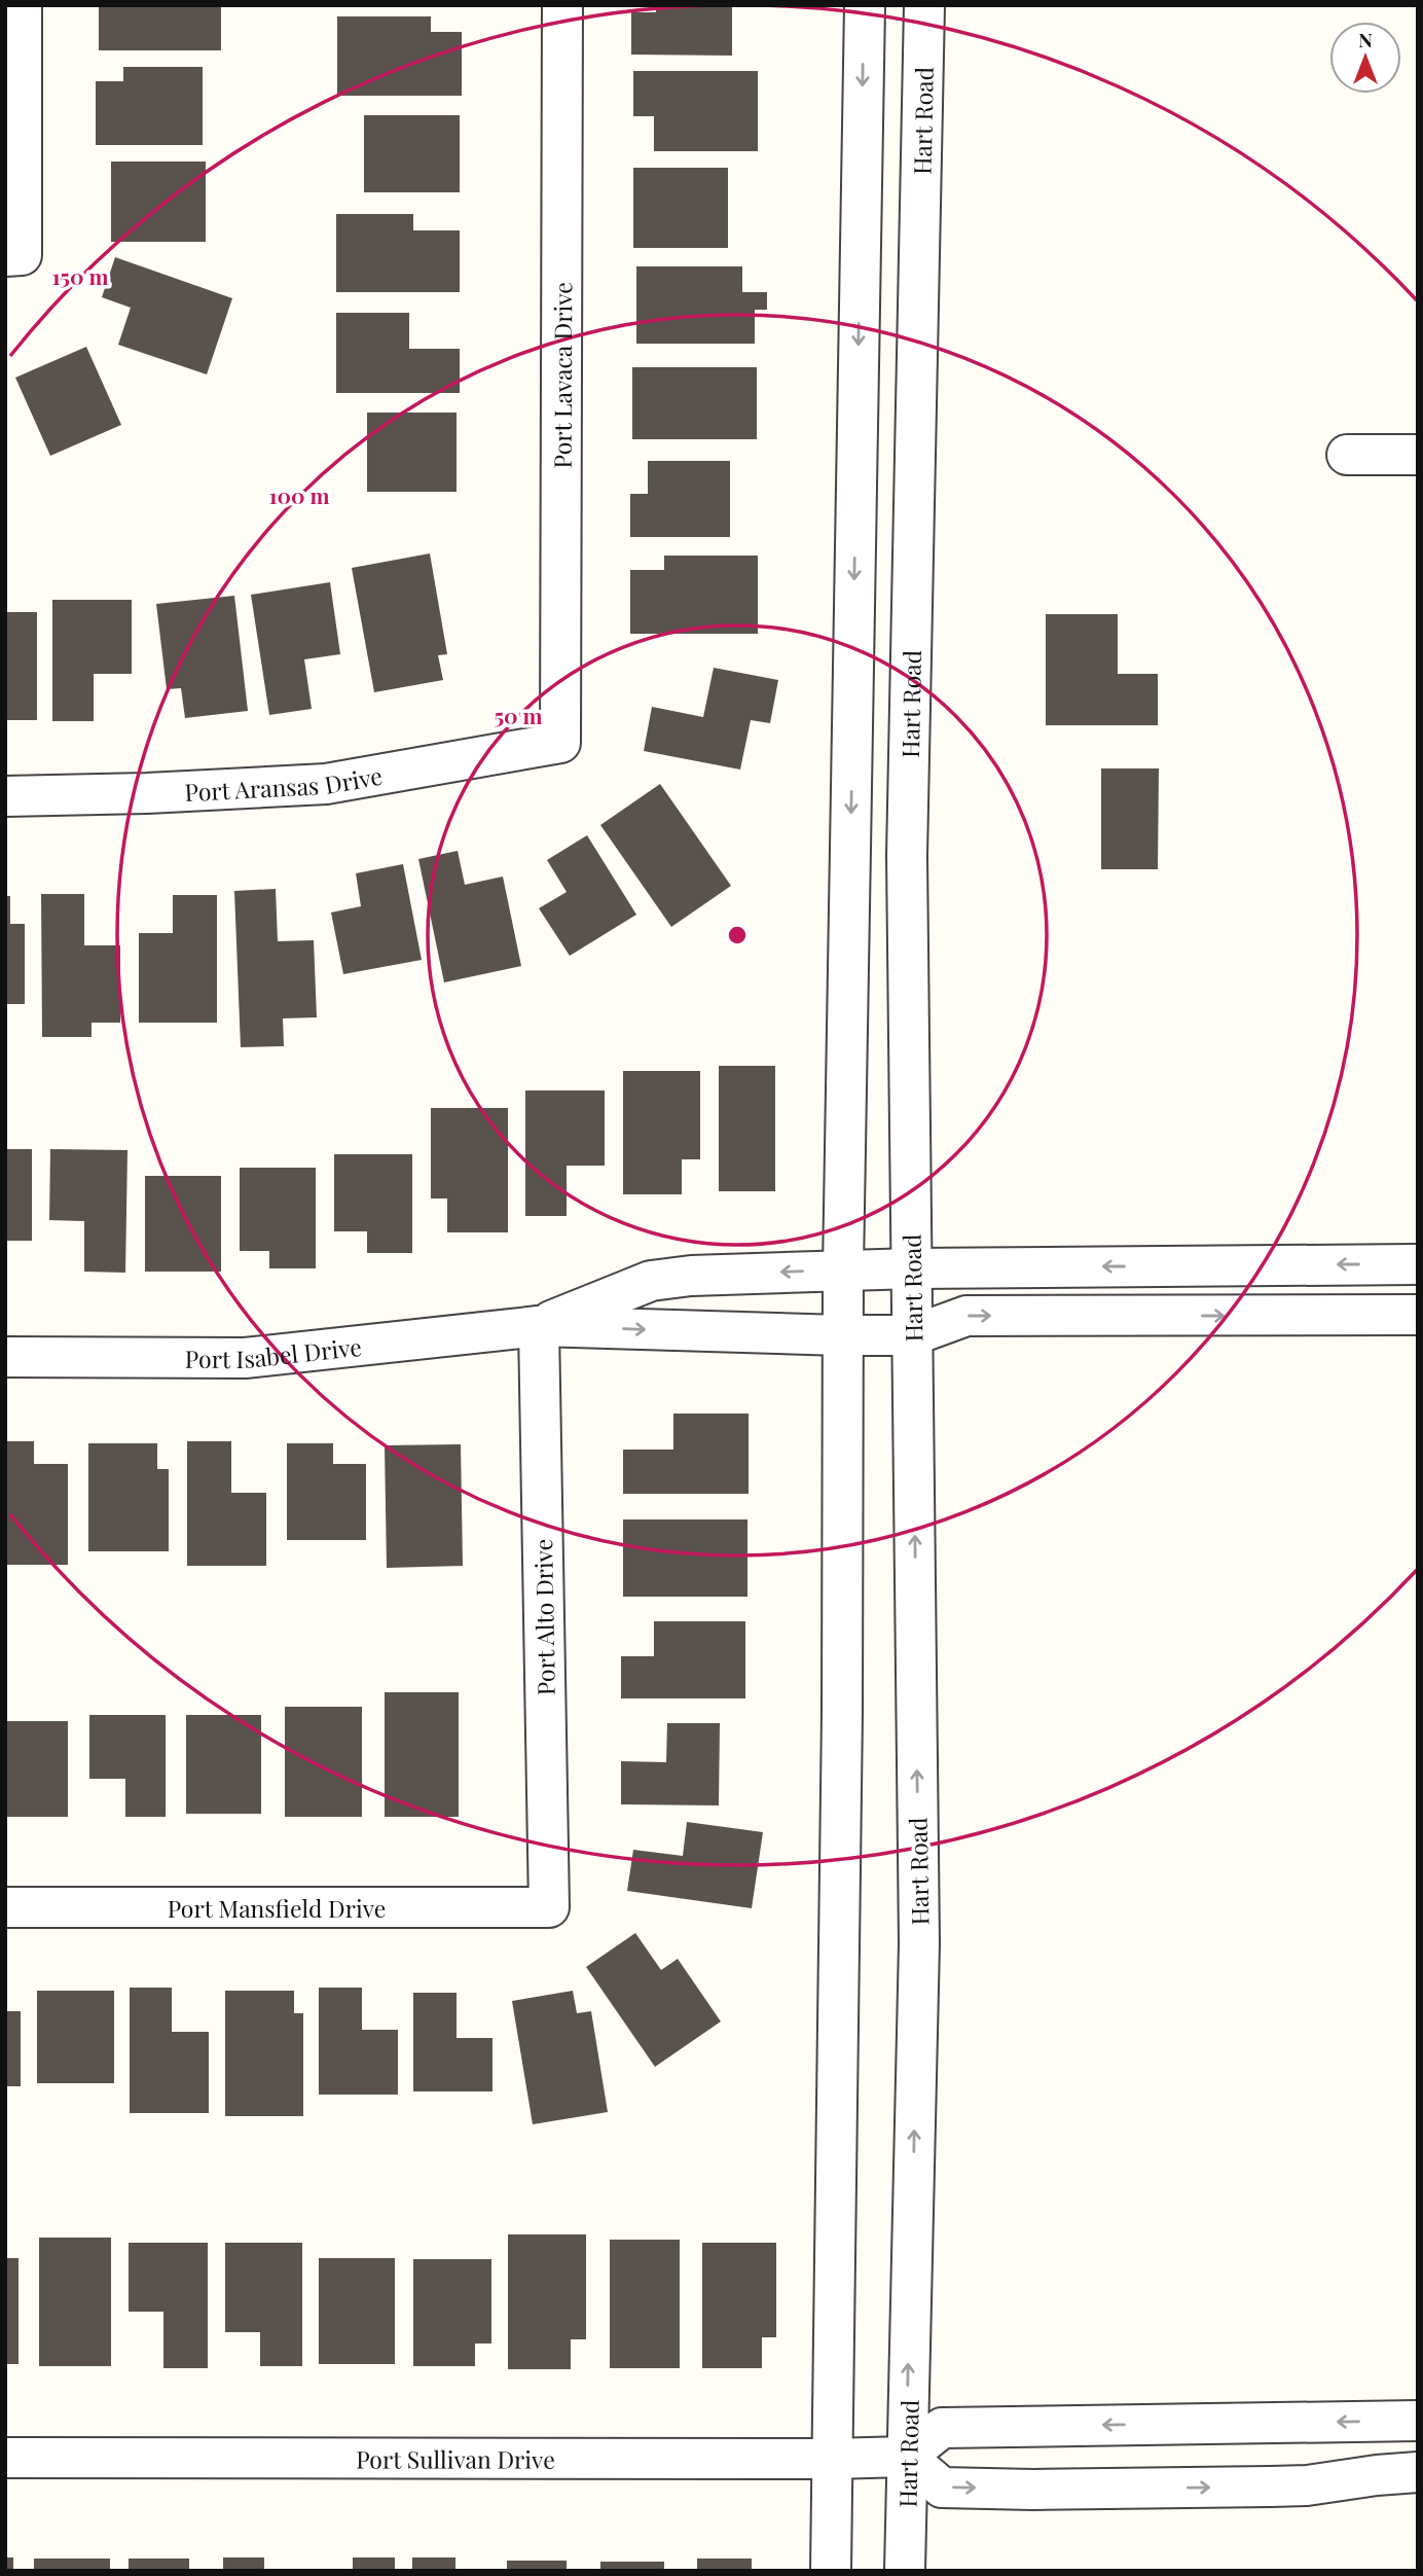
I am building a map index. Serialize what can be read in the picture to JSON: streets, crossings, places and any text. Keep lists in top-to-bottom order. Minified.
{"streets":{"street":["Hart Road","Port Lavaca Drive","Port Aransas Drive","Port Isabel Drive","Port Alto Drive","Port Mansfield Drive","Port Sullivan Drive"]},"crossings":[["Hart Road","Port Isabel Drive"],["Hart Road","Port Sullivan Drive"],["Port Lavaca Drive","Port Aransas Drive"],["Port Isabel Drive","Port Alto Drive"],["Port Alto Drive","Port Mansfield Drive"]],"north":"top","rings":["150 m","100 m","50 m"]}
